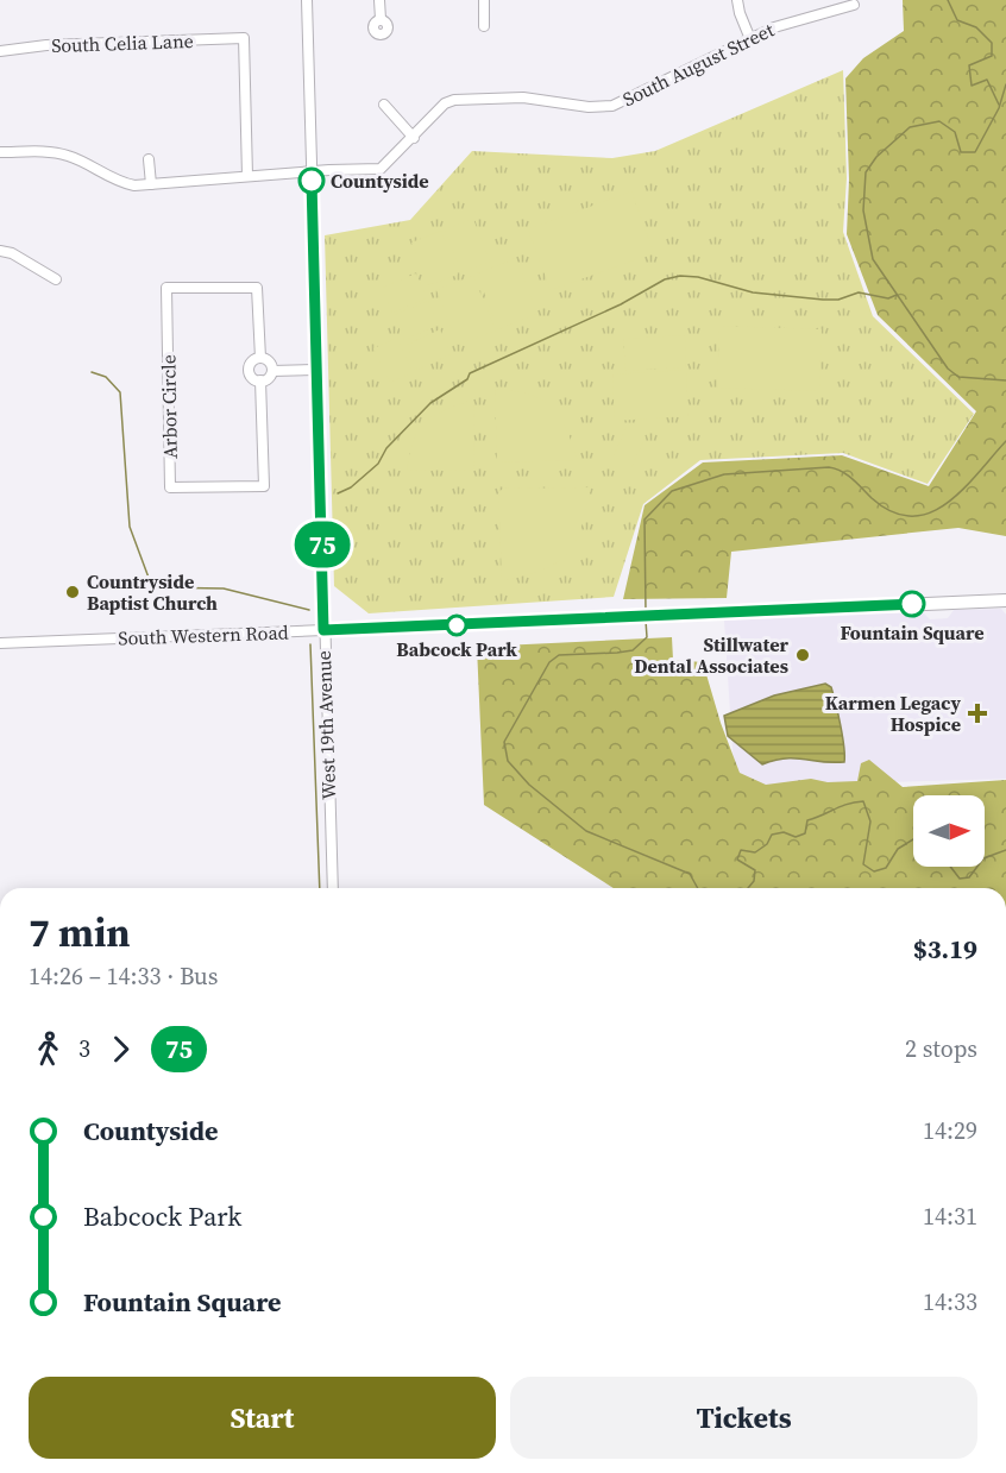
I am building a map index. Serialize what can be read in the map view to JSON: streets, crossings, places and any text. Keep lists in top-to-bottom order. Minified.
{"streets":{"main road":["South Western Road"],"street":["South Celia Lane","South August Street","Arbor Circle","West 19th Avenue"]},"crossings":[["South Celia Lane","South August Street"],["South August Street","West 19th Avenue"],["South Western Road","West 19th Avenue"]],"places":{"other":["Countyside","Countryside Baptist Church","Fountain Square","Babcock Park","Stillwater Dental Associates"],"health":["Karmen Legacy Hospice"]},"lines":["bus line 75"],"north":"right","page":{"on_map":"75","heading":["7 min","14:26 – 14:33 · Bus","$3.19"],"legs":["3","75","2 stops"],"list":[{"name":"Countyside","value":"14:29"},{"name":"Babcock Park","value":"14:31"},{"name":"Fountain Square","value":"14:33"}],"buttons":["Start","Tickets"]}}
